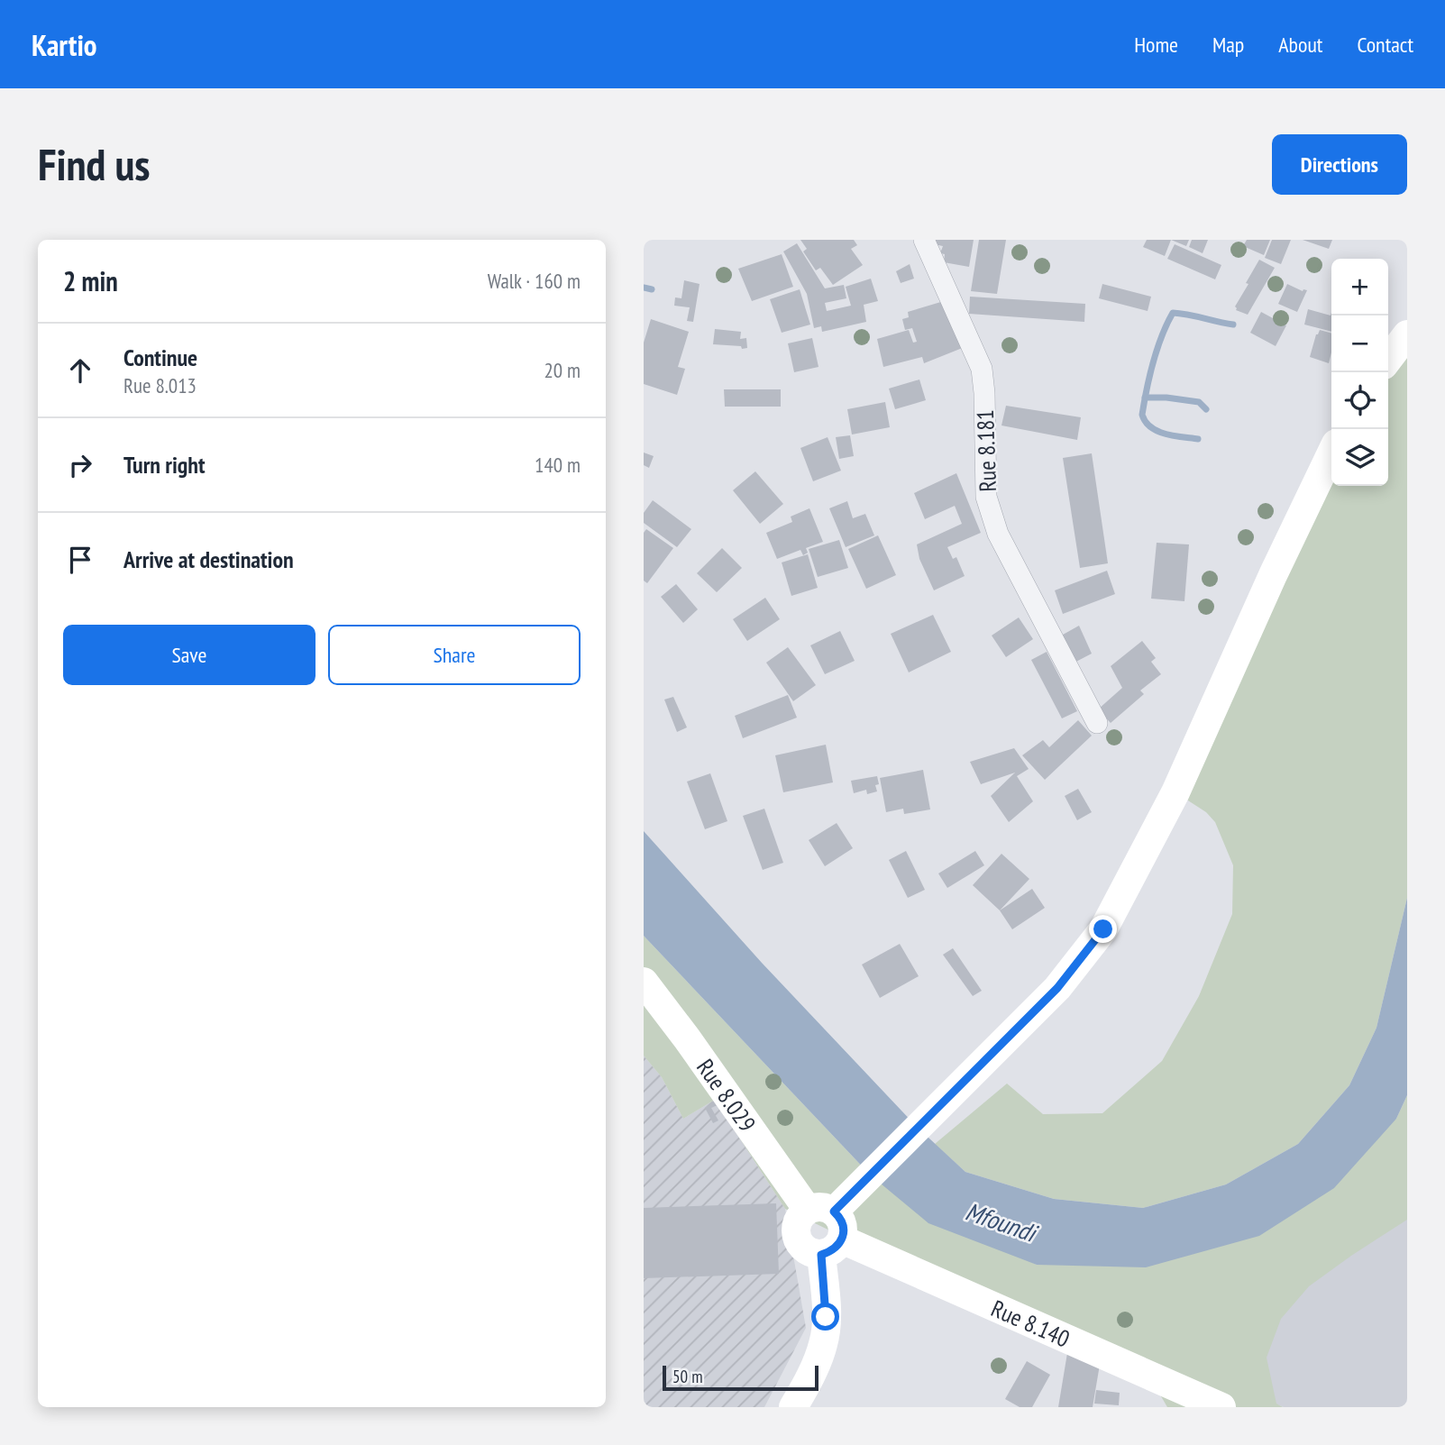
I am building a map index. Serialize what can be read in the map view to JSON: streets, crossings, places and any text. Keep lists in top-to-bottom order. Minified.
{"streets":{"main road":["Rue 8.029","Rue 8.140"],"street":["Rue 8.181"]},"crossings":[["Rue 8.029","Rue 8.140"]],"water":["Mfoundi"],"scale_bar":"50 m","page":{"header":"Kartio","nav":["Home","Map","About","Contact"],"buttons":["Directions",["Save","Share"]],"title":"Find us","heading":["2 min","Walk · 160 m"],"map_buttons":["+","−"],"list":[["Continue","Rue 8.013","20 m"],["Turn right","140 m"],"Arrive at destination"],"scale":"50 m"}}
